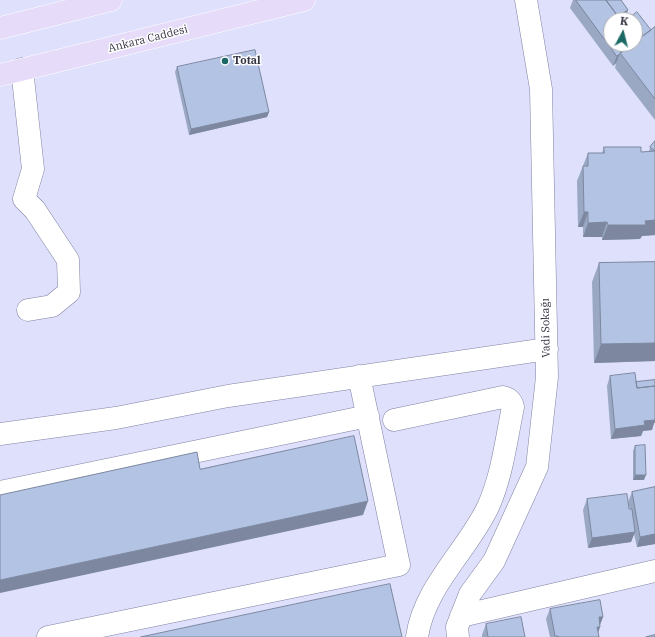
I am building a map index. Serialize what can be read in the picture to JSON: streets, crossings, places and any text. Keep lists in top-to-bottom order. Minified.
{"streets":{"main road":["Ankara Caddesi"],"street":["Vadi Sokağı"]},"places":["Total"],"north":"top"}
